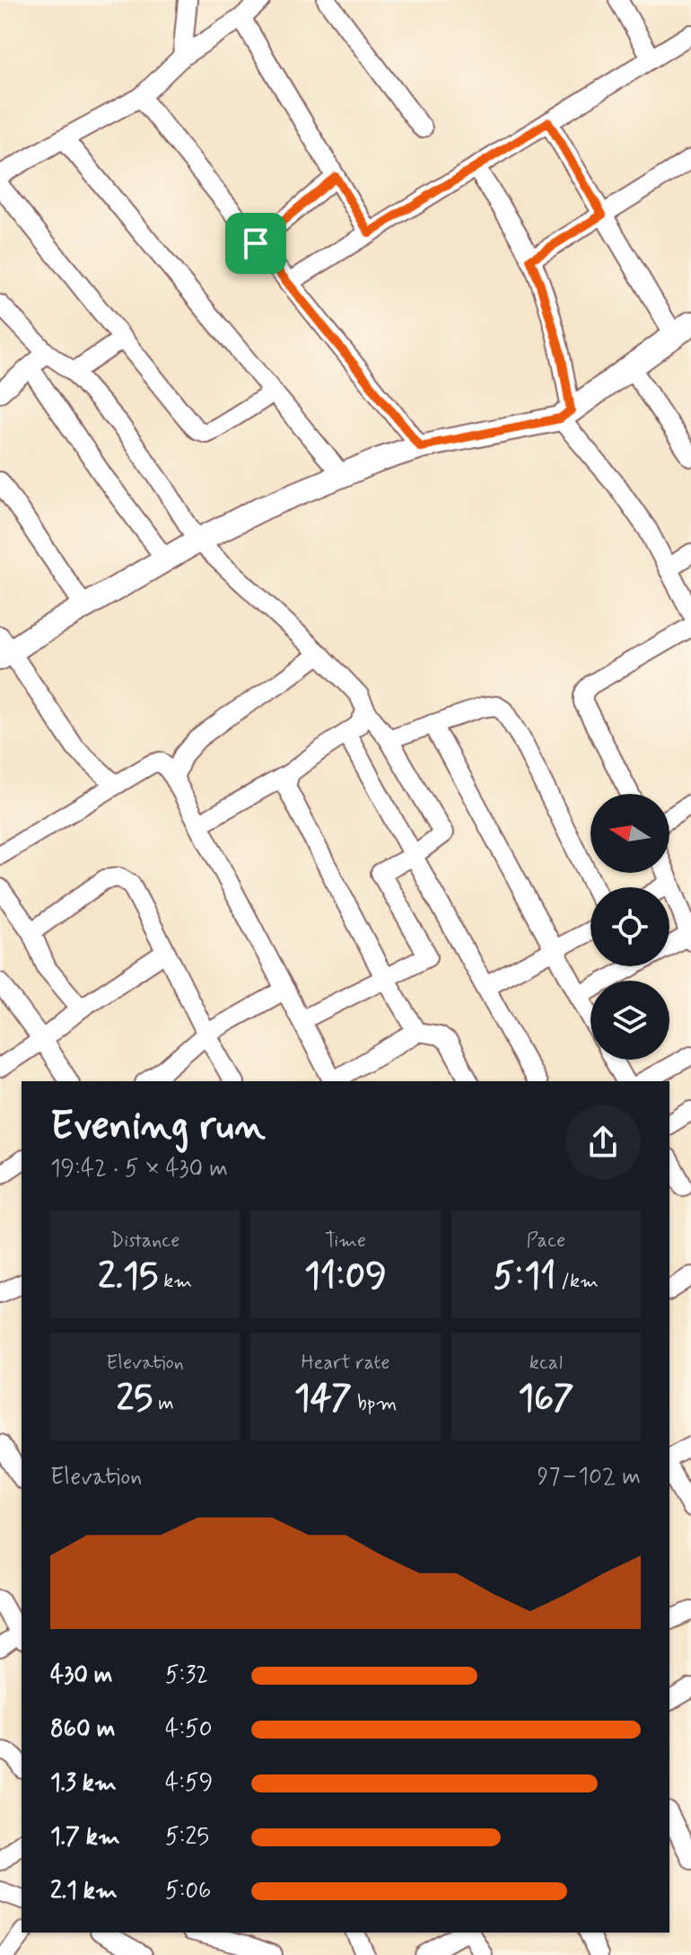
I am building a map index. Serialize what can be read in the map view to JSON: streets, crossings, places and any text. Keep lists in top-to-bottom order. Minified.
{"north":"left","page":{"heading":["Evening run","19:42 · 5 × 430 m"],"stats":[["Distance","2.15 km"],["Time","11:09"],["Pace","5:11 /km"],["Elevation","25 m"],["Heart rate","147 bpm"],["kcal","167"]],"chart":["Elevation","97–102 m"],"list":[{"name":"430 m","note":"5:32"},{"name":"860 m","note":"4:50"},{"name":"1.3 km","note":"4:59"},{"name":"1.7 km","note":"5:25"},{"name":"2.1 km","note":"5:06"}]}}
